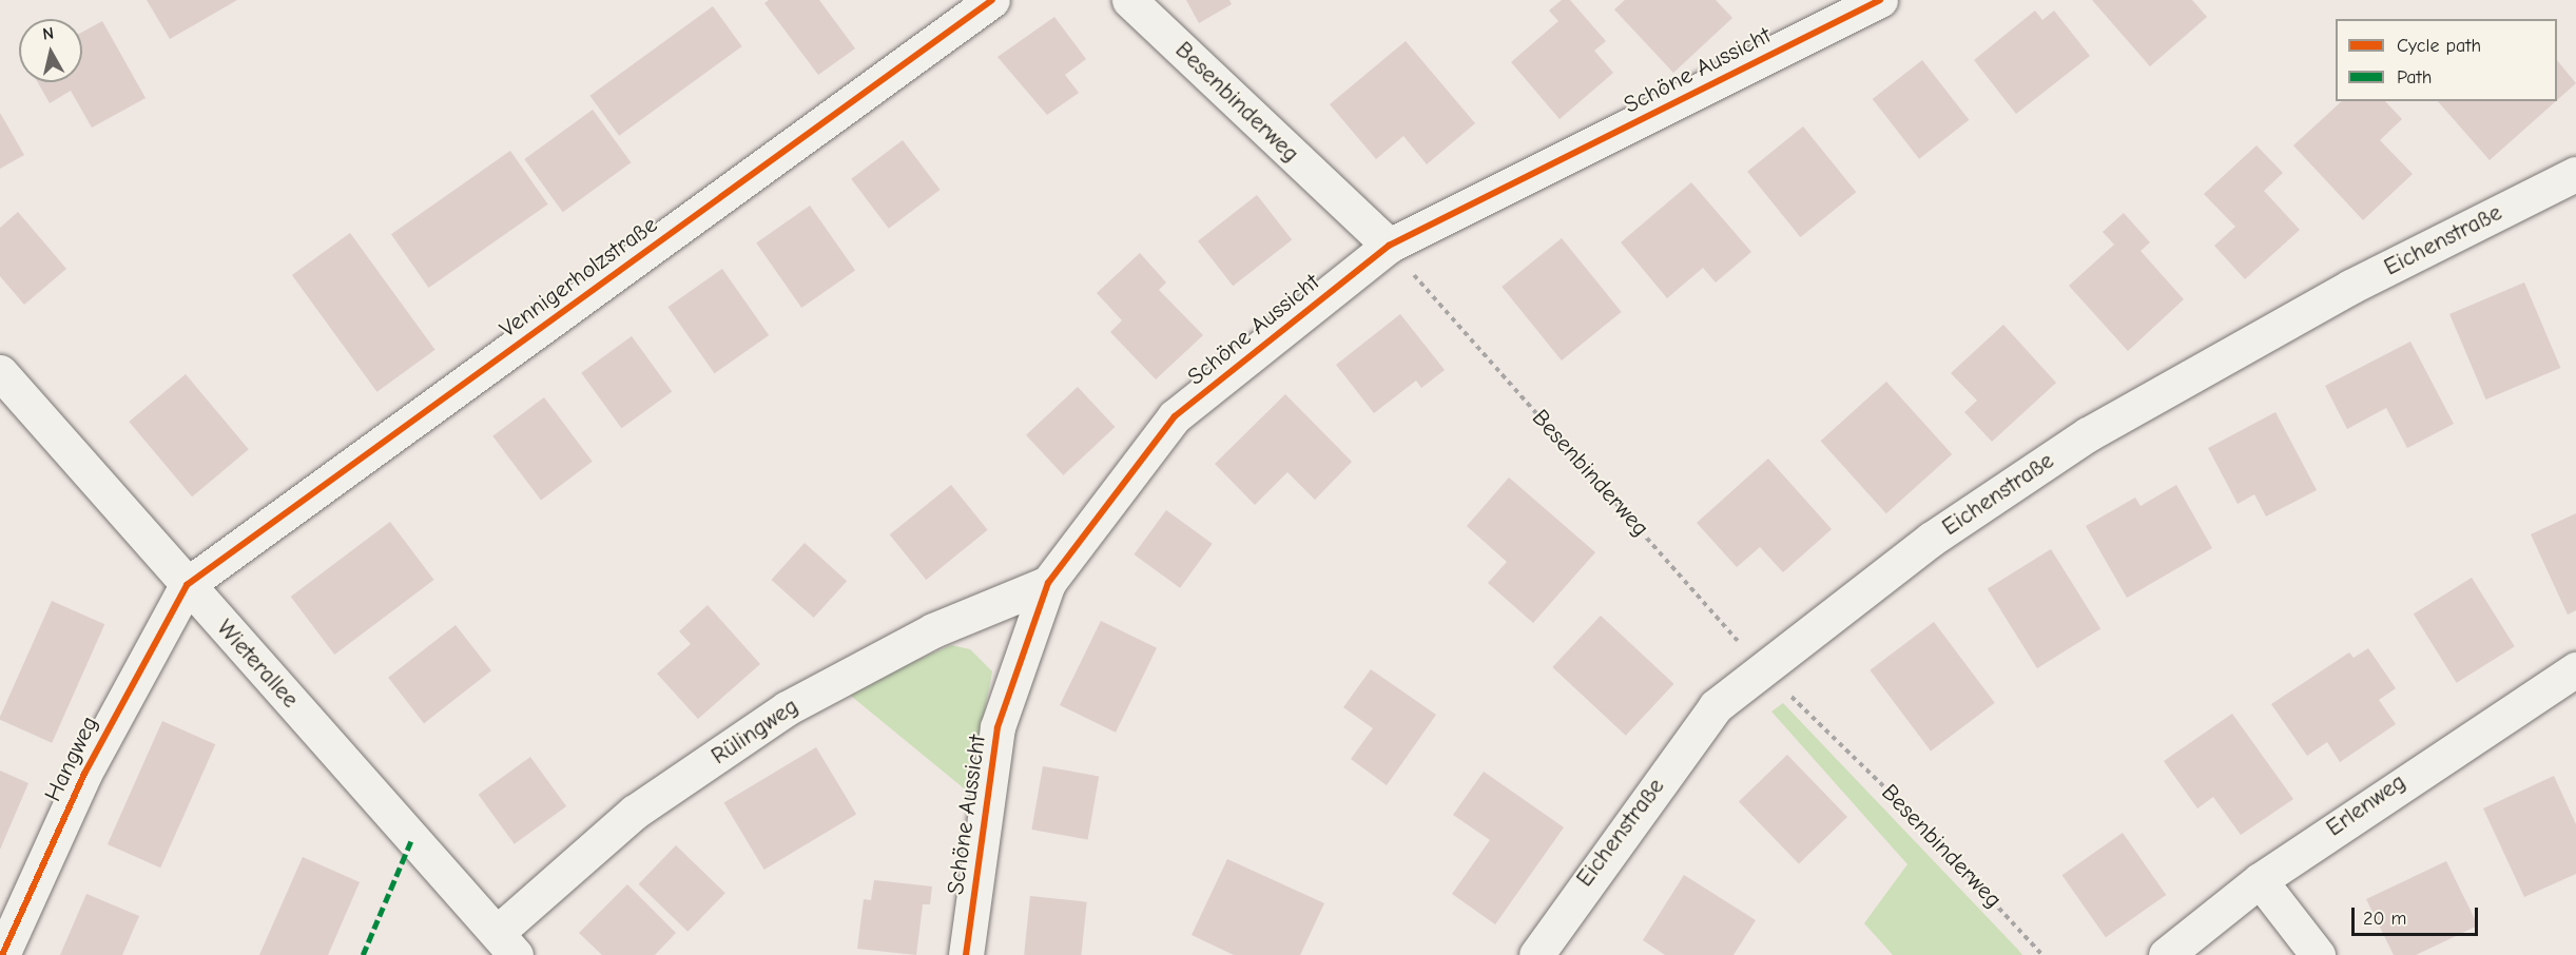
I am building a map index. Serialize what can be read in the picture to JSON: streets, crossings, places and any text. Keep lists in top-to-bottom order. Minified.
{"streets":{"street":["Schöne Aussicht","Besenbinderweg","Eichenstraße","Vennigerholzstraße","Wieterallee","Rülingweg","Hangweg","Erlenweg"]},"crossings":[["Schöne Aussicht","Besenbinderweg"],["Schöne Aussicht","Rülingweg"],["Besenbinderweg","Eichenstraße"],["Vennigerholzstraße","Wieterallee"],["Vennigerholzstraße","Hangweg"],["Wieterallee","Rülingweg"],["Wieterallee","Hangweg"]],"legend":["Cycle path","Path"],"scale_bar":"20 m","north":"top"}
